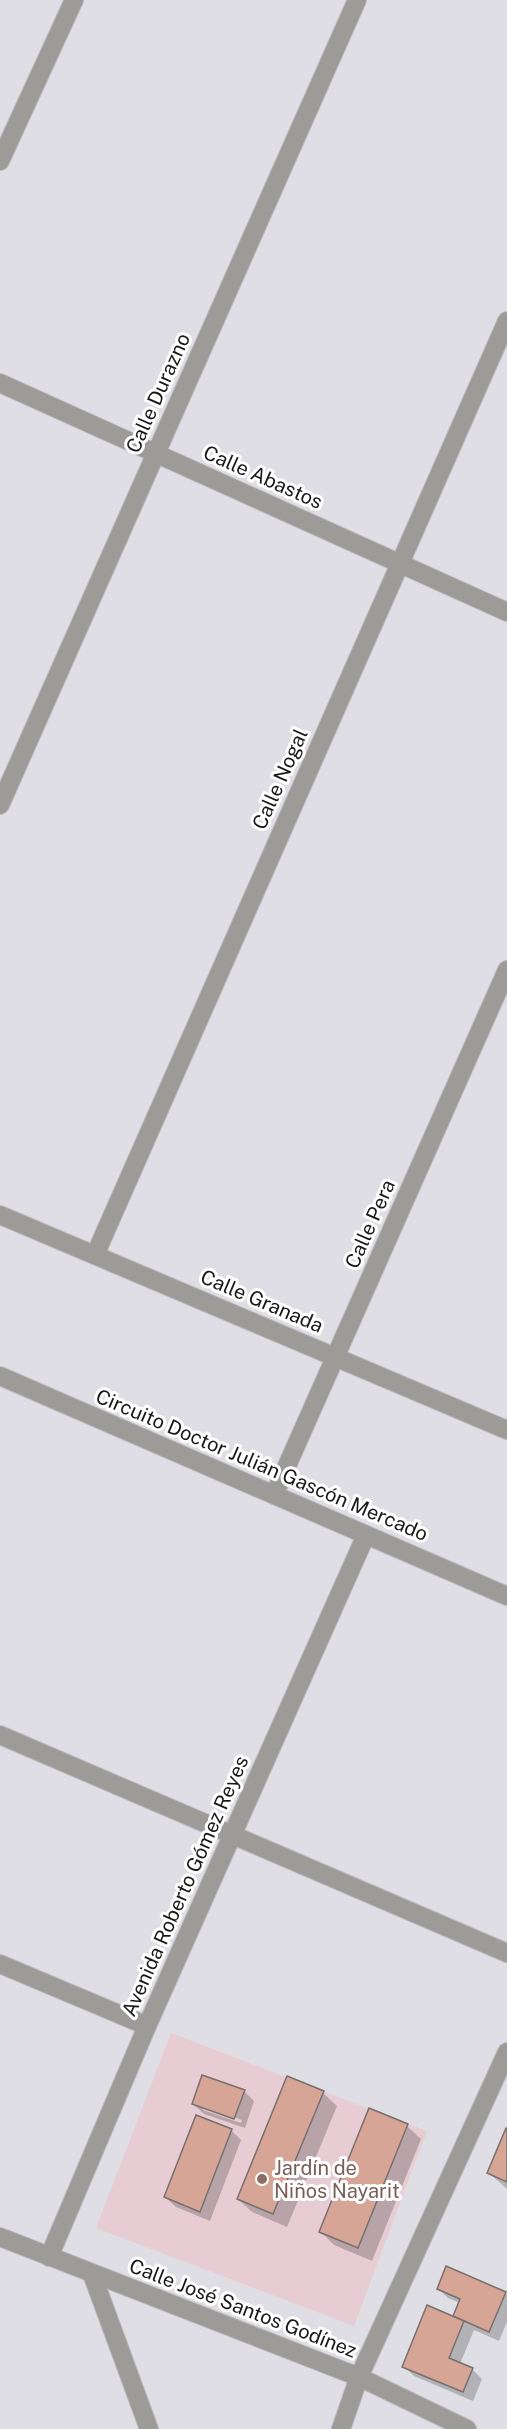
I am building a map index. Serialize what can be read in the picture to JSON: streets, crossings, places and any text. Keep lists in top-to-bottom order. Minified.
{"streets":{"street":["Calle Durazno","Calle Abastos","Calle Nogal","Calle Pera","Calle Granada","Circuito Doctor Julián Gascón Mercado","Avenida Roberto Gómez Reyes","Calle José Santos Godínez"]},"crossings":[["Calle Durazno","Calle Abastos"],["Calle Abastos","Calle Nogal"],["Calle Nogal","Calle Granada"],["Calle Pera","Calle Granada"],["Calle Pera","Circuito Doctor Julián Gascón Mercado"],["Circuito Doctor Julián Gascón Mercado","Avenida Roberto Gómez Reyes"],["Avenida Roberto Gómez Reyes","Calle José Santos Godínez"]],"places":["Jardín de Niños Nayarit"]}
